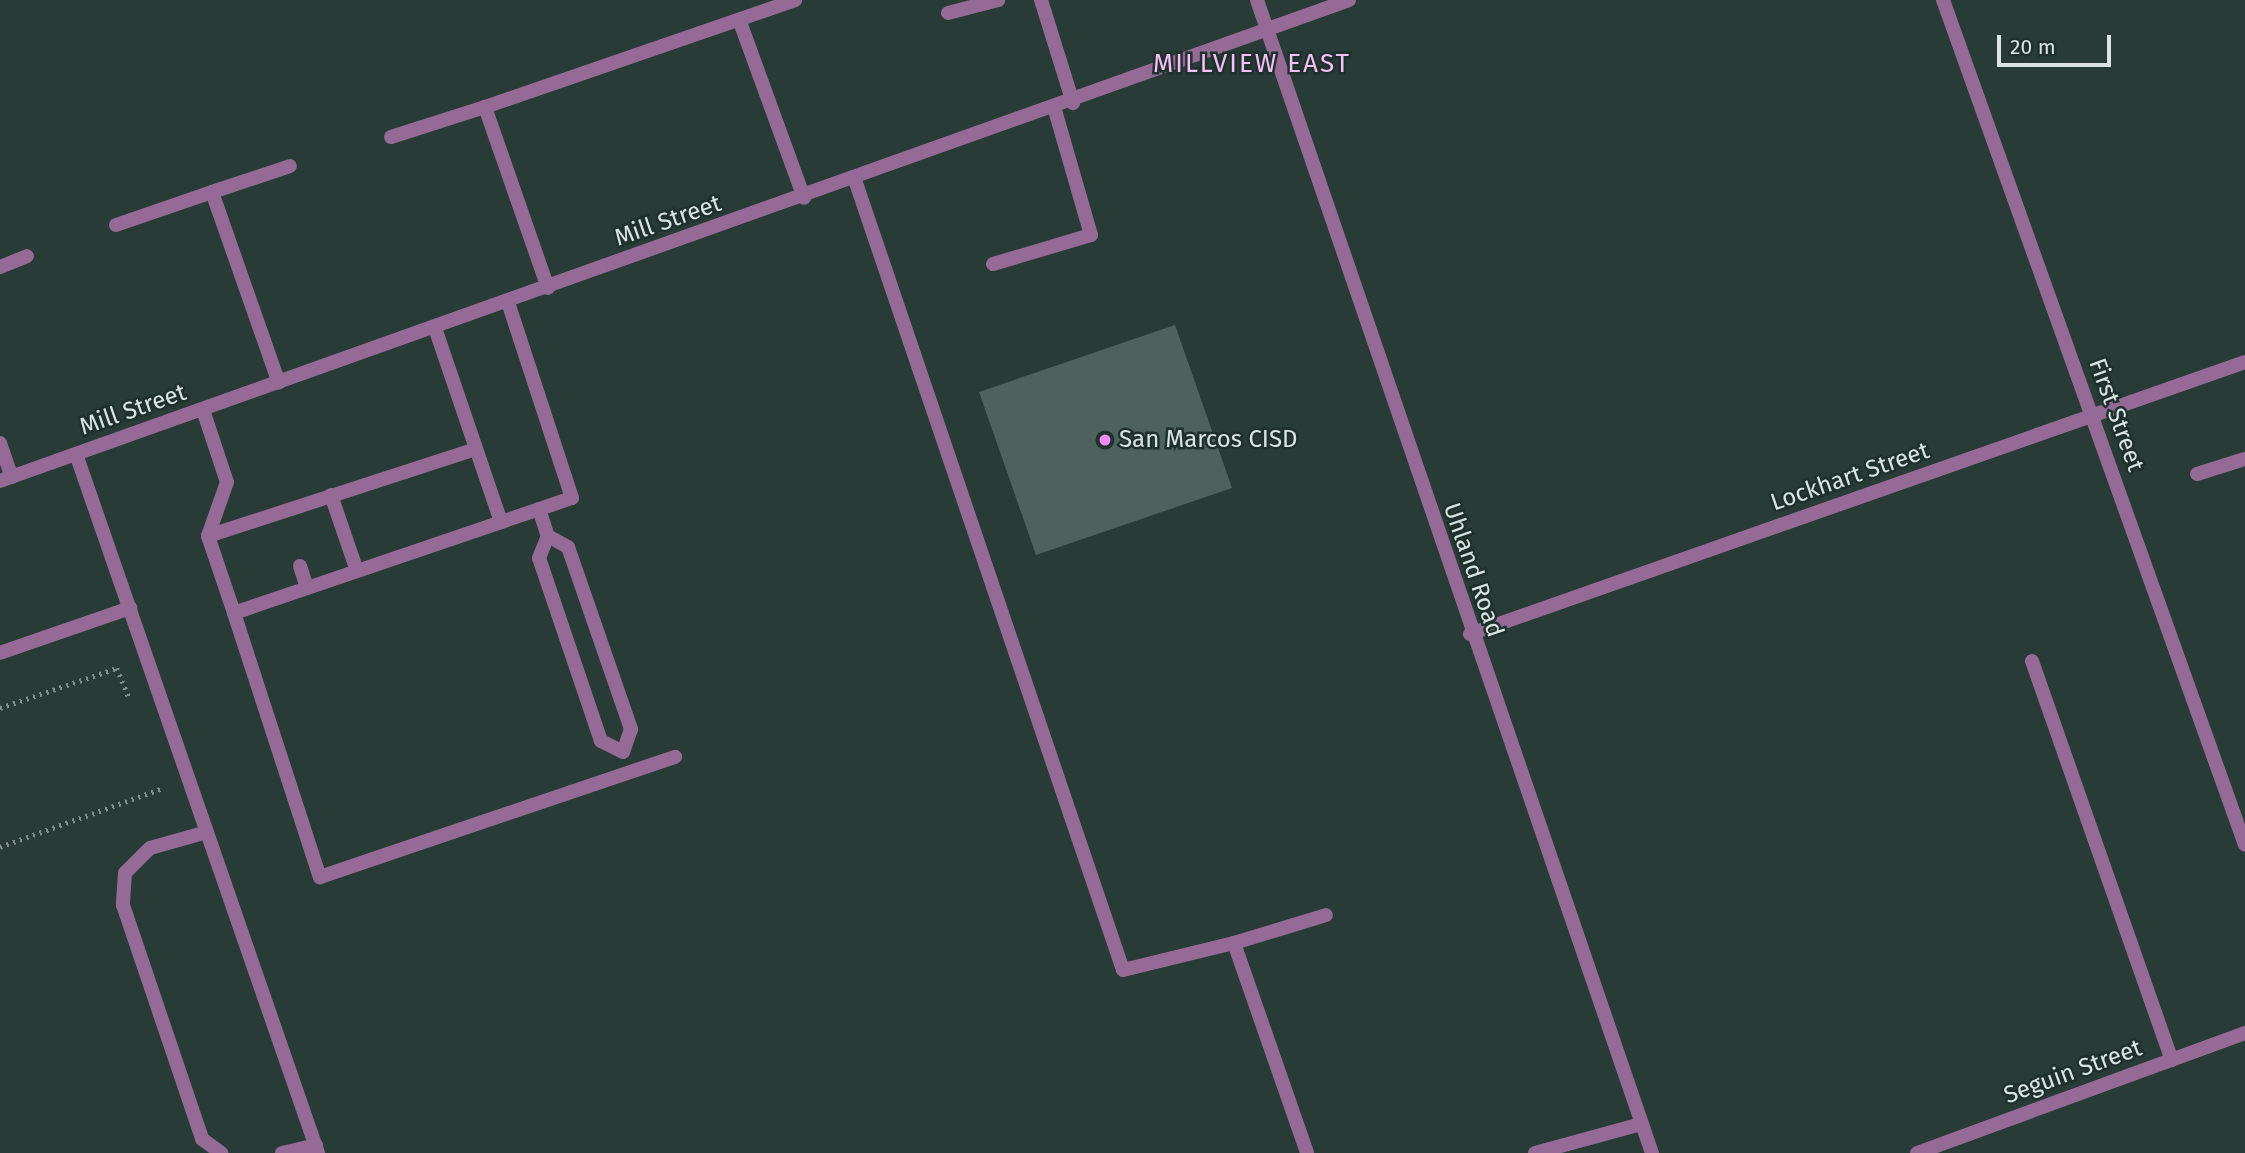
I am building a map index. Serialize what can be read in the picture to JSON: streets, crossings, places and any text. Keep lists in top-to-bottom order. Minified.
{"streets":{"street":["Mill Street","First Street","Lockhart Street","Uhland Road","Seguin Street"]},"crossings":[["Mill Street","Uhland Road"],["First Street","Lockhart Street"],["Lockhart Street","Uhland Road"]],"districts":["MILLVIEW EAST"],"places":["San Marcos CISD"],"scale_bar":"20 m"}
